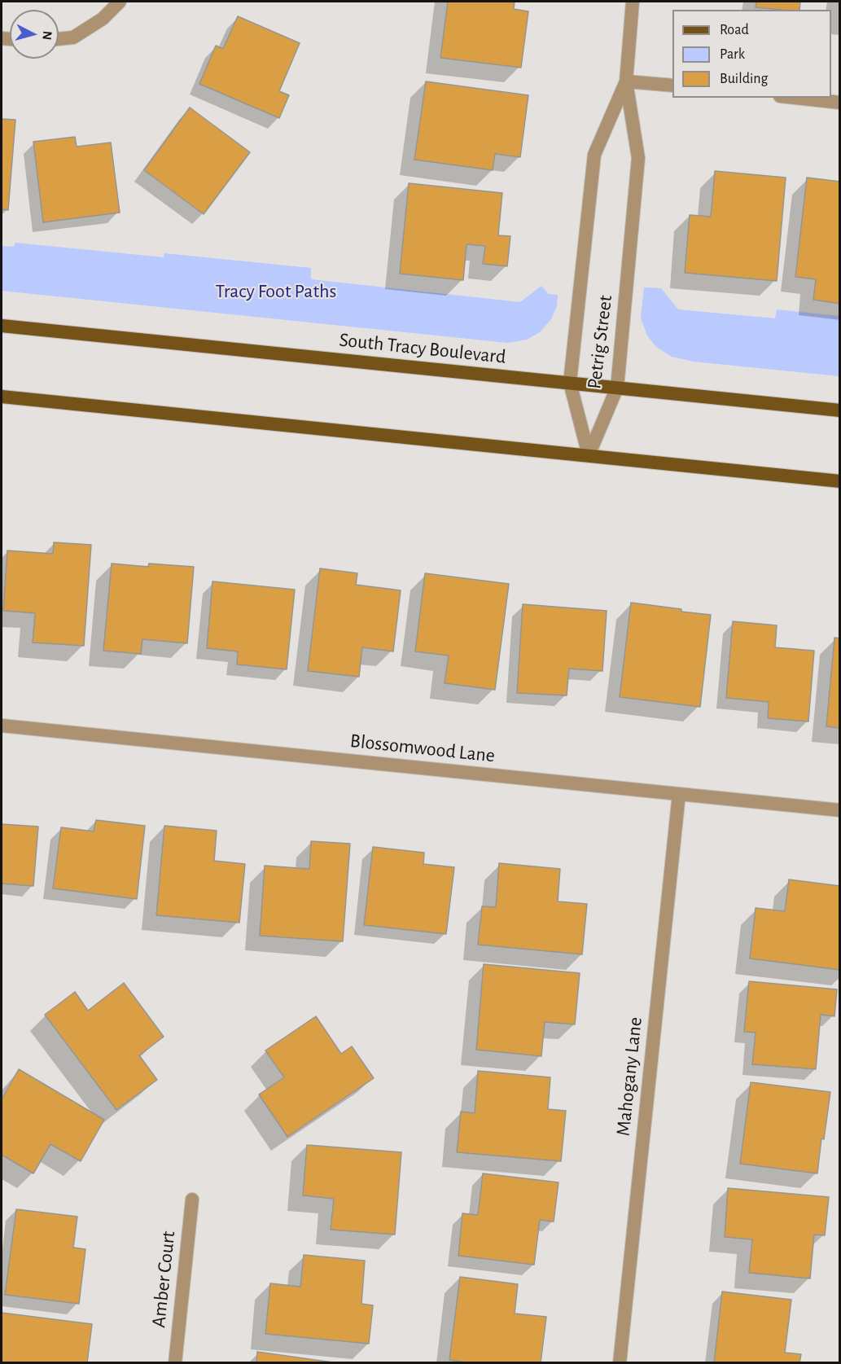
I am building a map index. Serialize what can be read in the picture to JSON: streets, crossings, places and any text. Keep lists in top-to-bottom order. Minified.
{"streets":{"main road":["South Tracy Boulevard"],"street":["Petrig Street","Blossomwood Lane","Mahogany Lane","Amber Court"]},"crossings":[["Petrig Street","South Tracy Boulevard"],["Blossomwood Lane","Mahogany Lane"]],"parks":["Tracy Foot Paths"],"legend":["Road","Park","Building"],"north":"right"}
